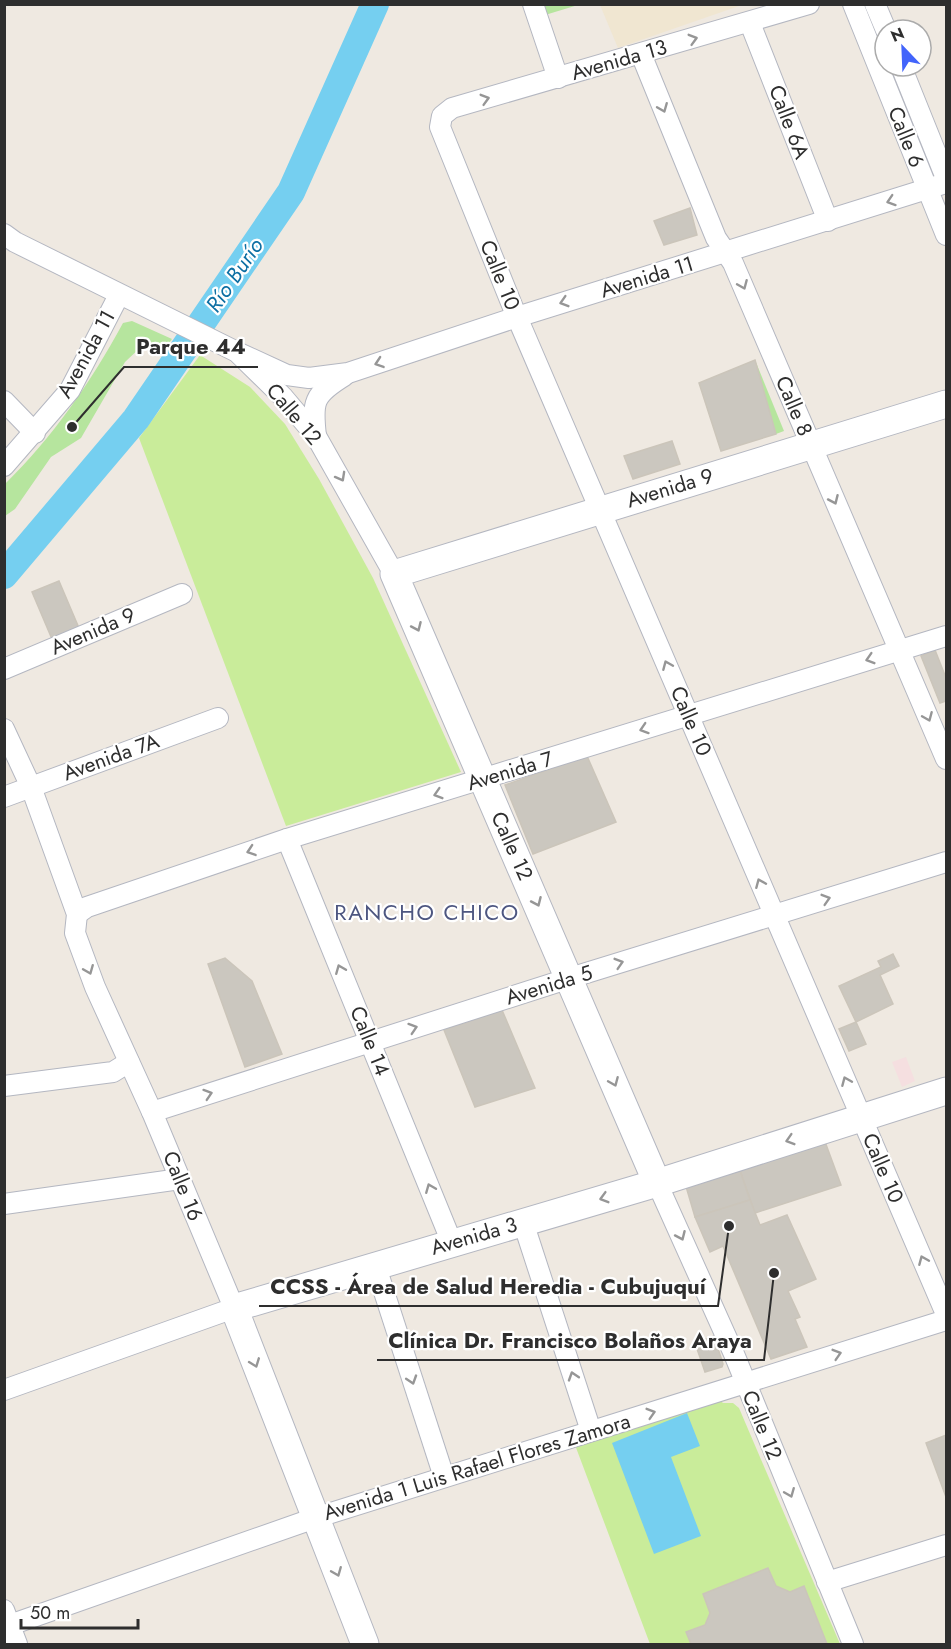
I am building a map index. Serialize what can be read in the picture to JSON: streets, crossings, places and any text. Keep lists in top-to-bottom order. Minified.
{"streets":{"street":["Avenida 13","Calle 6A","Calle 6","Calle 10","Avenida 11","Calle 8","Calle 12","Avenida 9","Avenida 7A","Avenida 7","Avenida 5","Calle 14","Calle 16","Avenida 3","Avenida 1 Luis Rafael Flores Zamora"]},"crossings":[["Avenida 13","Calle 6A"],["Avenida 13","Calle 10"],["Avenida 13","Calle 8"],["Calle 6A","Avenida 11"],["Calle 6","Avenida 11"],["Calle 10","Avenida 11"],["Calle 10","Avenida 9"],["Calle 10","Avenida 7"],["Calle 10","Avenida 5"],["Calle 10","Avenida 3"],["Avenida 11","Calle 8"],["Avenida 11","Calle 12"],["Calle 8","Avenida 9"],["Calle 8","Avenida 7"],["Calle 12","Avenida 9"],["Calle 12","Avenida 7"],["Calle 12","Avenida 5"],["Calle 12","Avenida 3"],["Calle 12","Avenida 1 Luis Rafael Flores Zamora"],["Avenida 7A","Calle 16"],["Avenida 7","Calle 14"],["Avenida 7","Calle 16"],["Avenida 5","Calle 14"],["Avenida 5","Calle 16"],["Calle 14","Avenida 3"],["Calle 16","Avenida 3"],["Calle 16","Avenida 1 Luis Rafael Flores Zamora"]],"one_way":["Avenida 13","Calle 10","Avenida 11","Calle 8","Calle 12","Avenida 7","Avenida 5","Calle 14","Avenida 3","Avenida 1 Luis Rafael Flores Zamora"],"districts":["RANCHO CHICO"],"water":["Río Burío"],"places":["Parque 44","CCSS - Área de Salud Heredia - Cubujuquí","Clínica Dr. Francisco Bolaños Araya"],"scale_bar":"50 m","north":"top left"}
